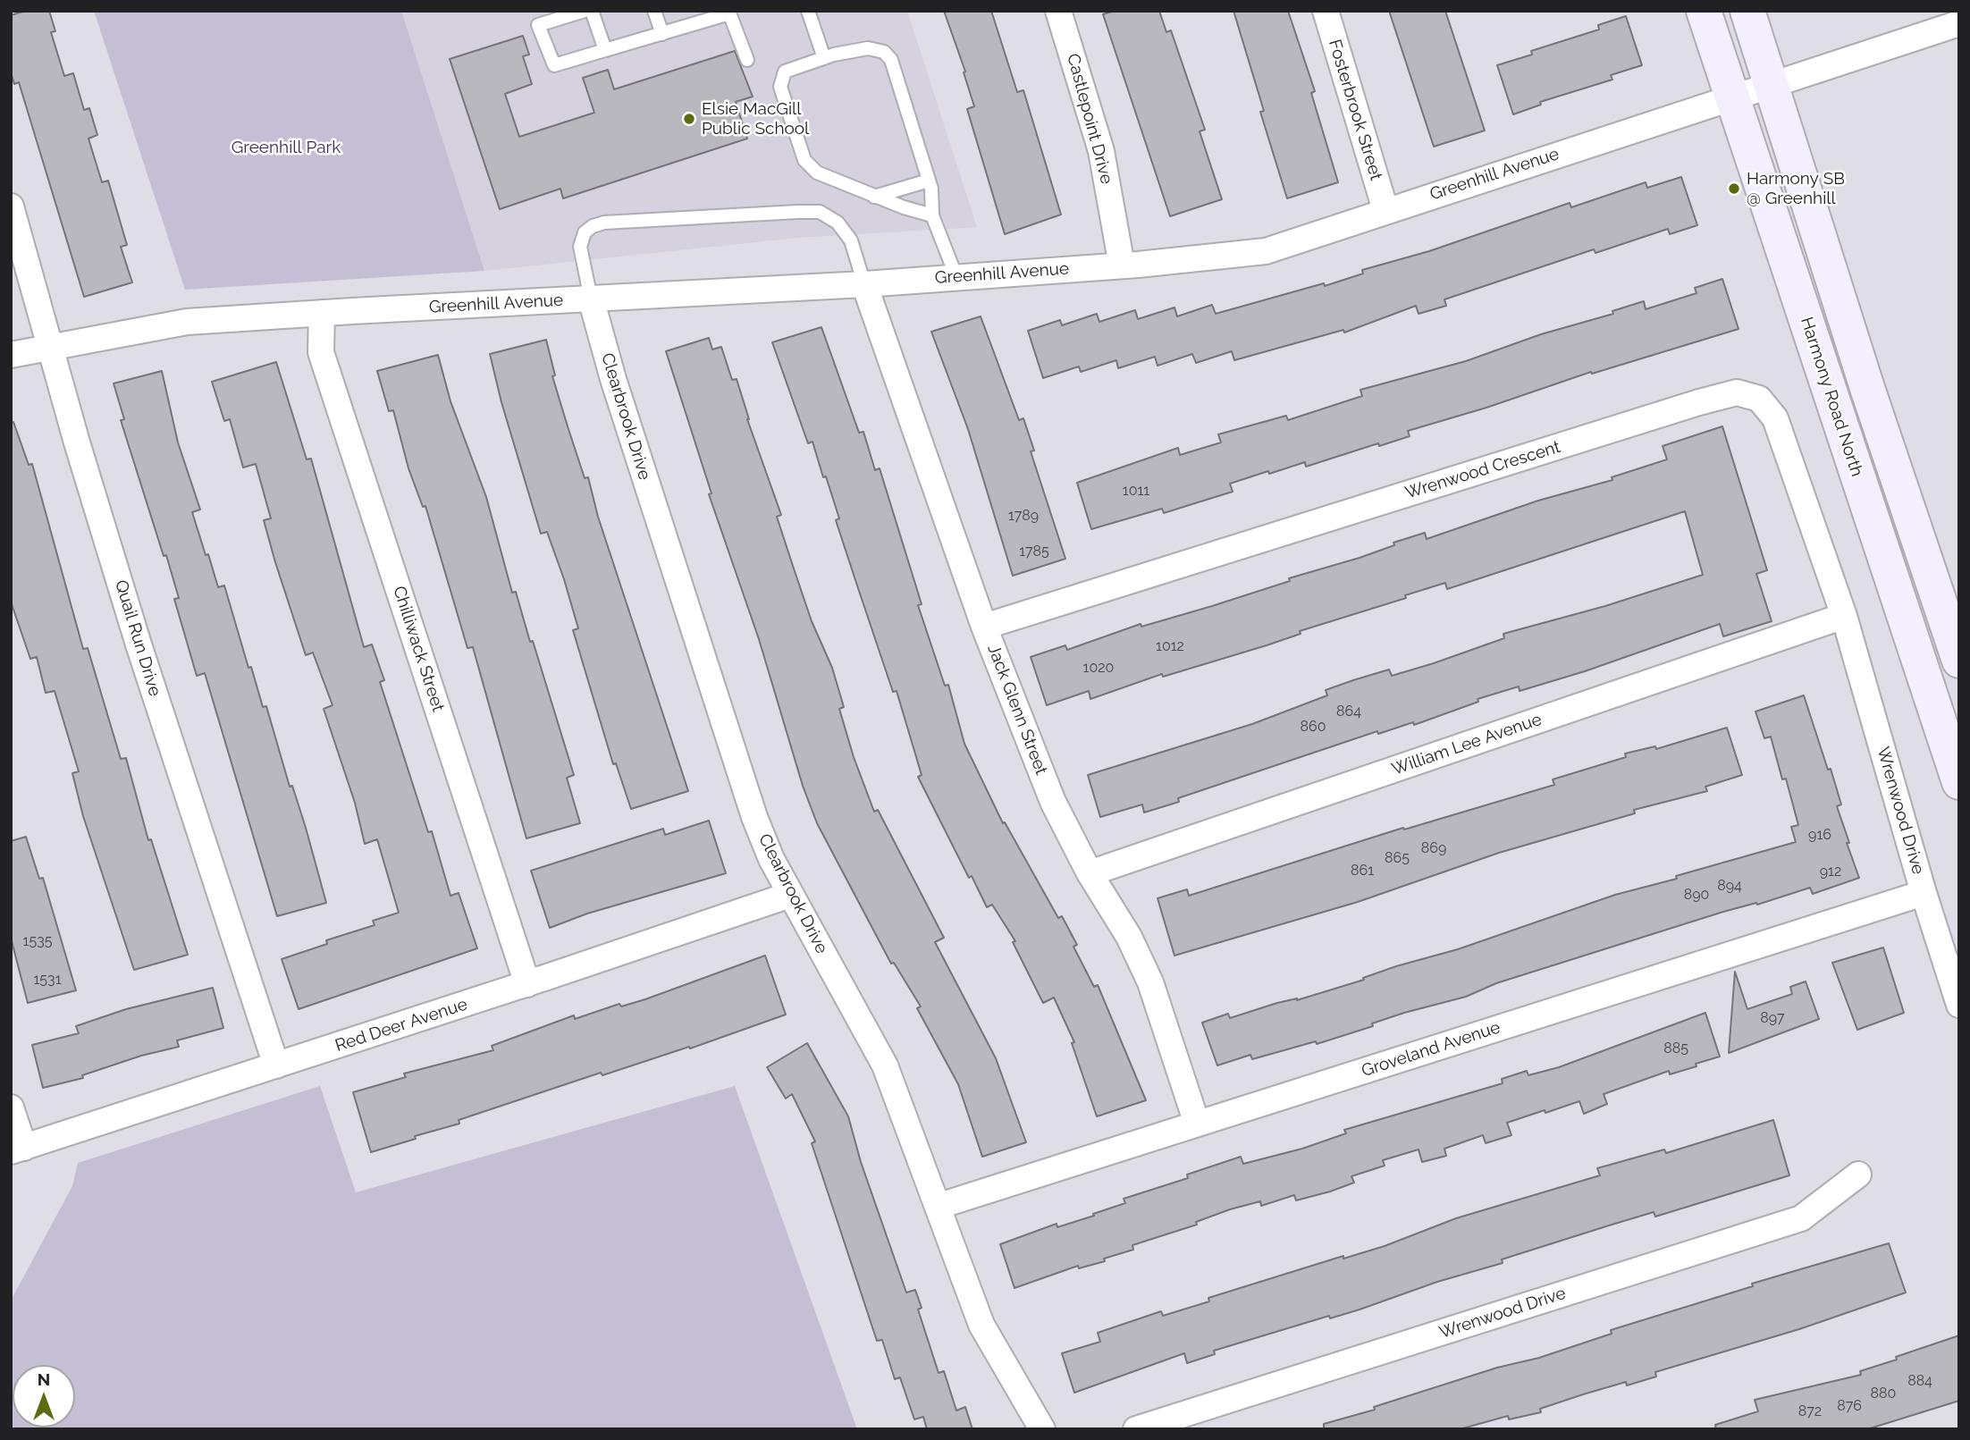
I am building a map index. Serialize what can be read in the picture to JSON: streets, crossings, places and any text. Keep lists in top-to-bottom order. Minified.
{"streets":{"main road":["Harmony Road North"],"street":["Fosterbrook Street","Castlepoint Drive","Greenhill Avenue","Clearbrook Drive","Wrenwood Crescent","Quail Run Drive","Chilliwack Street","Jack Glenn Street","William Lee Avenue","Wrenwood Drive","Red Deer Avenue","Groveland Avenue"]},"crossings":[["Fosterbrook Street","Greenhill Avenue"],["Castlepoint Drive","Greenhill Avenue"],["Greenhill Avenue","Harmony Road North"],["Greenhill Avenue","Clearbrook Drive"],["Greenhill Avenue","Quail Run Drive"],["Greenhill Avenue","Chilliwack Street"],["Greenhill Avenue","Jack Glenn Street"],["Clearbrook Drive","Red Deer Avenue"],["Clearbrook Drive","Groveland Avenue"],["Wrenwood Crescent","Jack Glenn Street"],["Wrenwood Crescent","William Lee Avenue"],["Wrenwood Crescent","Wrenwood Drive"],["Quail Run Drive","Red Deer Avenue"],["Chilliwack Street","Red Deer Avenue"],["Jack Glenn Street","William Lee Avenue"],["Jack Glenn Street","Groveland Avenue"],["William Lee Avenue","Wrenwood Drive"],["Wrenwood Drive","Groveland Avenue"]],"parks":["Greenhill Park"],"places":["Elsie MacGill Public School","Harmony SB @ Greenhill"],"house_numbers":["1011","1789","1785","1012","1020","864","860","916","869","865","861","912","894","890","1535","1531","897","885","884","880","876","872"],"north":"top"}
